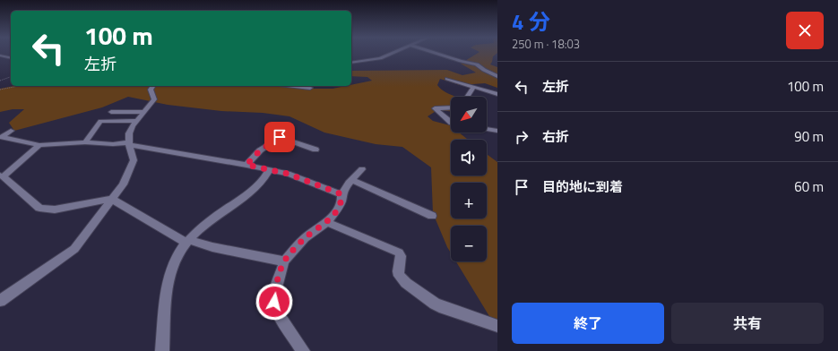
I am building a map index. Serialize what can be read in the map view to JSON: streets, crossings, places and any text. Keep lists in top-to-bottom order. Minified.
{"north":"bottom left","page":{"heading":["4 分","250 m · 18:03"],"turn":["100 m","左折"],"list":[{"name":"左折","value":"100 m"},{"name":"右折","value":"90 m"},{"name":"目的地に到着","value":"60 m"}],"map_buttons":["+","−"],"buttons":["終了","共有"]}}
